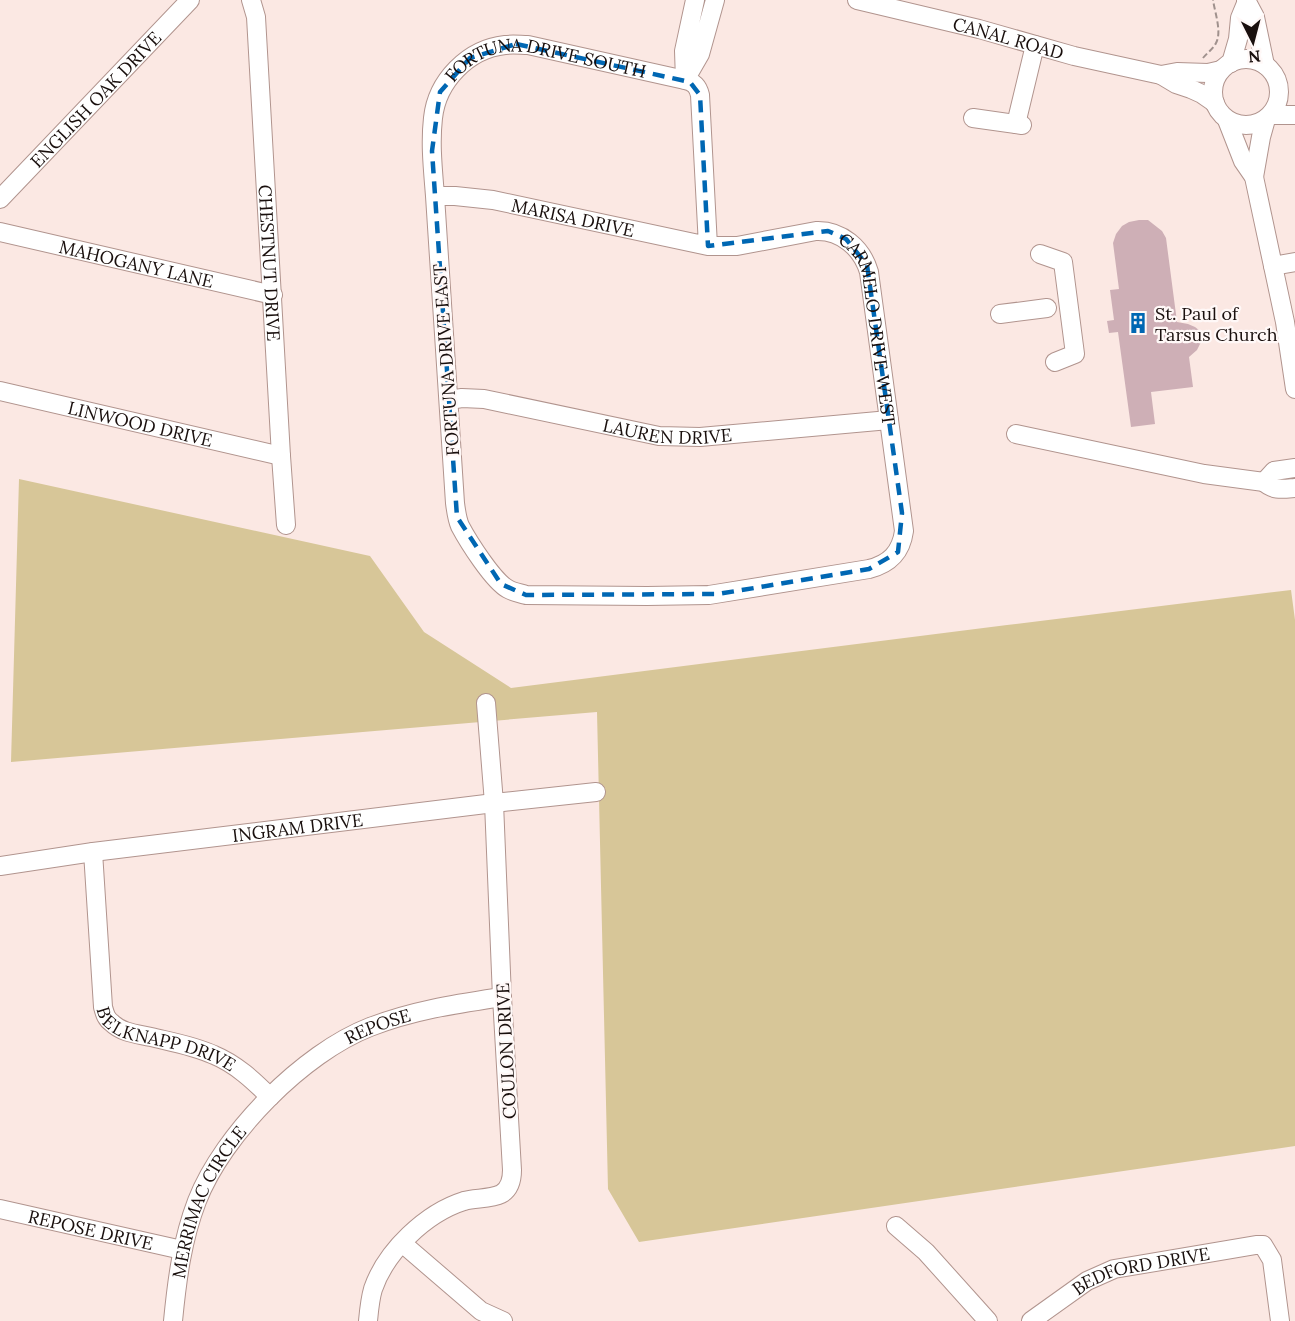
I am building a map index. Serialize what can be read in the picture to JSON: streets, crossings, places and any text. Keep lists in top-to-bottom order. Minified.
{"streets":{"street":["CANAL ROAD","FORTUNA DRIVE SOUTH","ENGLISH OAK DRIVE","MARISA DRIVE","CHESTNUT DRIVE","MAHOGANY LANE","CARMELO DRIVE WEST","FORTUNA DRIVE EAST","LINWOOD DRIVE","LAUREN DRIVE","INGRAM DRIVE","REPOSE","BELKNAPP DRIVE","COULON DRIVE","MERRIMAC CIRCLE","REPOSE DRIVE","BEDFORD DRIVE"]},"crossings":[["FORTUNA DRIVE SOUTH","FORTUNA DRIVE EAST"],["MARISA DRIVE","CARMELO DRIVE WEST"],["MARISA DRIVE","FORTUNA DRIVE EAST"],["CHESTNUT DRIVE","MAHOGANY LANE"],["CHESTNUT DRIVE","LINWOOD DRIVE"],["CARMELO DRIVE WEST","FORTUNA DRIVE EAST"],["CARMELO DRIVE WEST","LAUREN DRIVE"],["FORTUNA DRIVE EAST","LAUREN DRIVE"],["INGRAM DRIVE","BELKNAPP DRIVE"],["INGRAM DRIVE","COULON DRIVE"],["REPOSE","BELKNAPP DRIVE"],["REPOSE","COULON DRIVE"],["REPOSE","MERRIMAC CIRCLE"],["BELKNAPP DRIVE","MERRIMAC CIRCLE"],["MERRIMAC CIRCLE","REPOSE DRIVE"]],"places":{"building":["St. Paul of Tarsus Church"]},"north":"bottom"}
